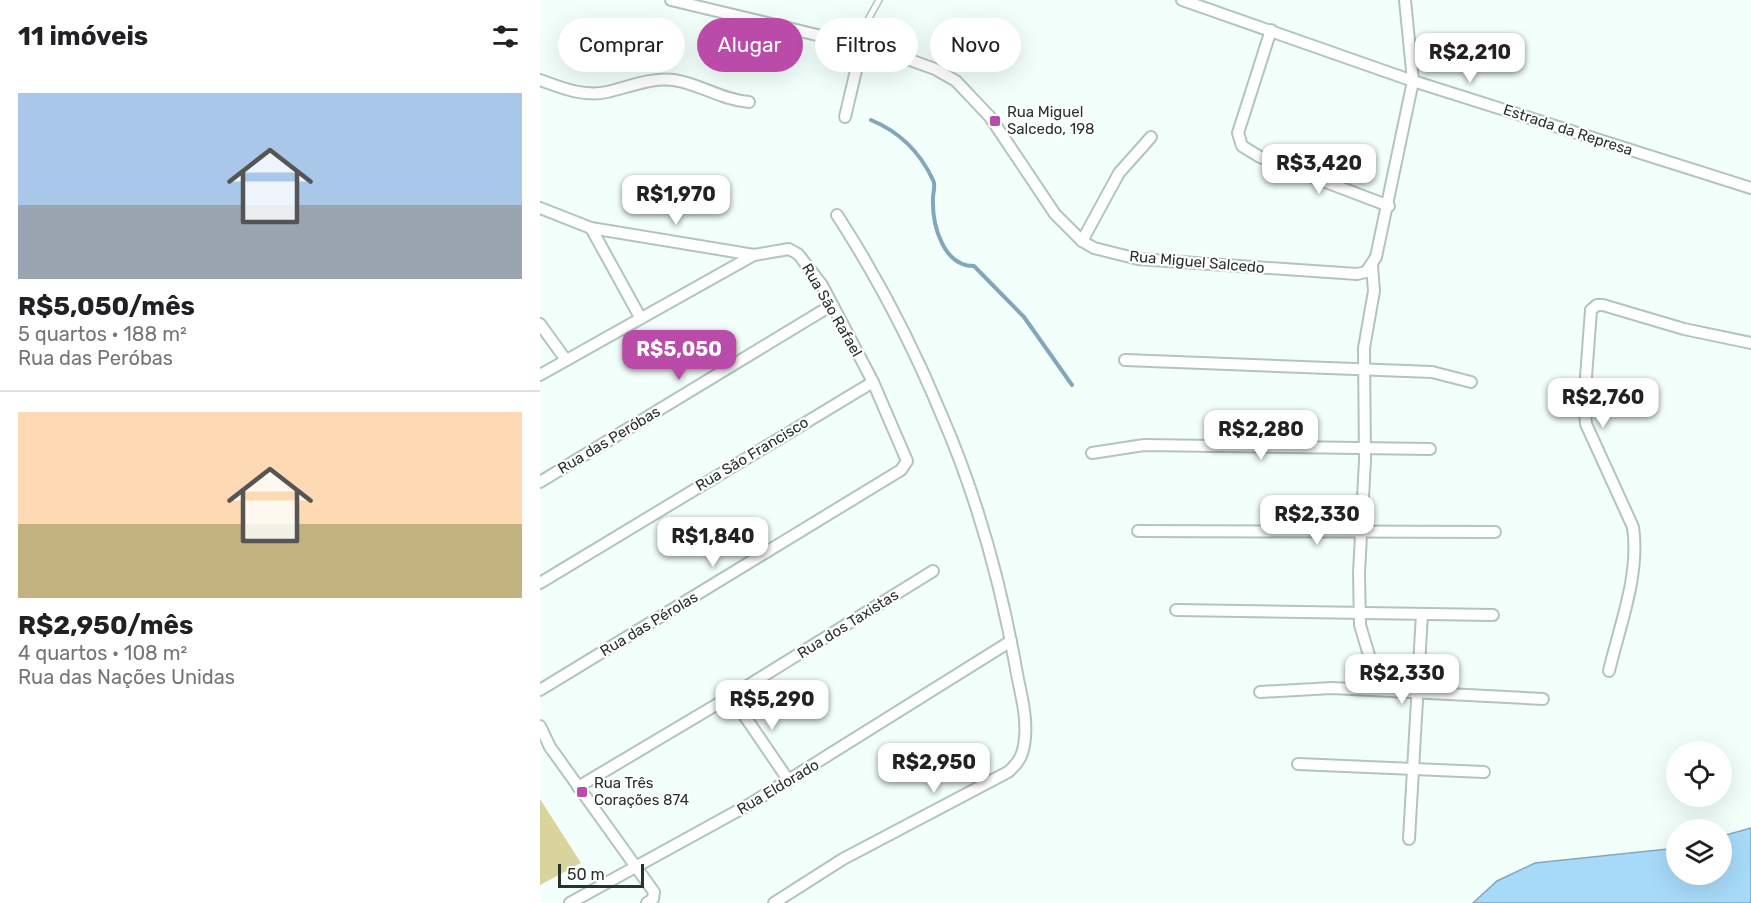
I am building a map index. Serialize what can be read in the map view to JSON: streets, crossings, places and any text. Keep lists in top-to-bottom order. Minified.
{"streets":{"street":["Estrada da Represa","Rua Miguel Salcedo","Rua São Rafael","Rua das Peróbas","Rua São Francisco","Rua das Pérolas","Rua dos Taxistas","Rua Eldorado"]},"crossings":[["Rua São Rafael","Rua das Peróbas"],["Rua São Rafael","Rua São Francisco"],["Rua São Rafael","Rua das Pérolas"]],"places":{"transit":["Rua Miguel Salcedo, 198","Rua Três Corações 874"]},"scale_bar":"50 m","page":{"heading":"11 imóveis","chip":["Comprar","Alugar","Filtros","Novo"],"price":["R$2,210","R$3,420","R$1,970","R$5,050","R$2,760","R$2,280","R$2,330","R$1,840","R$2,330","R$5,290","R$2,950"],"list":[{"name":"R$5,050/mês","note":"5 quartos · 188 m² · Rua das Peróbas"},{"name":"R$2,950/mês","note":"4 quartos · 108 m² · Rua das Nações Unidas"}],"scale":"50 m"}}
